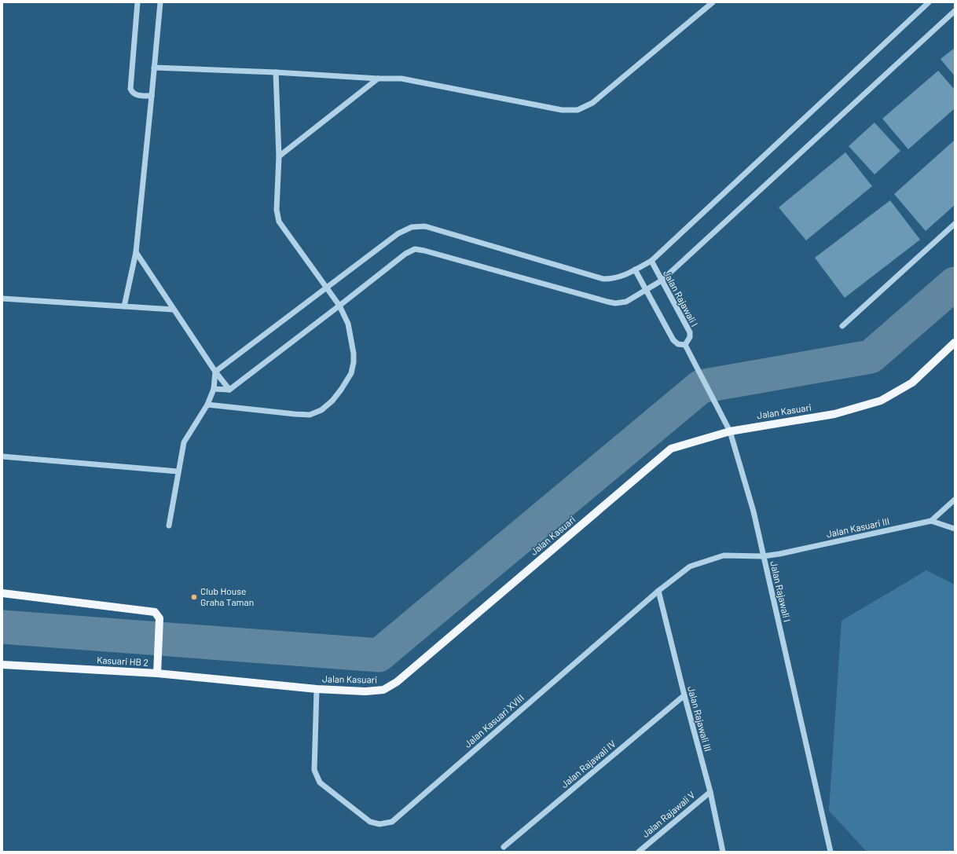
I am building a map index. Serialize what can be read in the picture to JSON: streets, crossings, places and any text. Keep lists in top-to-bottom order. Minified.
{"streets":{"main road":["Jalan Kasuari","Kasuari HB 2"],"street":["Jalan Rajawali I","Jalan Kasuari III","Jalan Rajawali III","Jalan Kasuari XVIII","Jalan Rajawali IV","Jalan Rajawali V"]},"crossings":[["Jalan Rajawali I","Jalan Kasuari"],["Jalan Rajawali I","Jalan Kasuari III"],["Jalan Rajawali I","Jalan Kasuari XVIII"],["Jalan Kasuari","Kasuari HB 2"],["Jalan Kasuari","Jalan Kasuari XVIII"],["Jalan Kasuari III","Jalan Kasuari XVIII"],["Jalan Rajawali III","Jalan Kasuari XVIII"],["Jalan Rajawali III","Jalan Rajawali IV"],["Jalan Rajawali III","Jalan Rajawali V"]],"places":["Club House Graha Taman"]}
